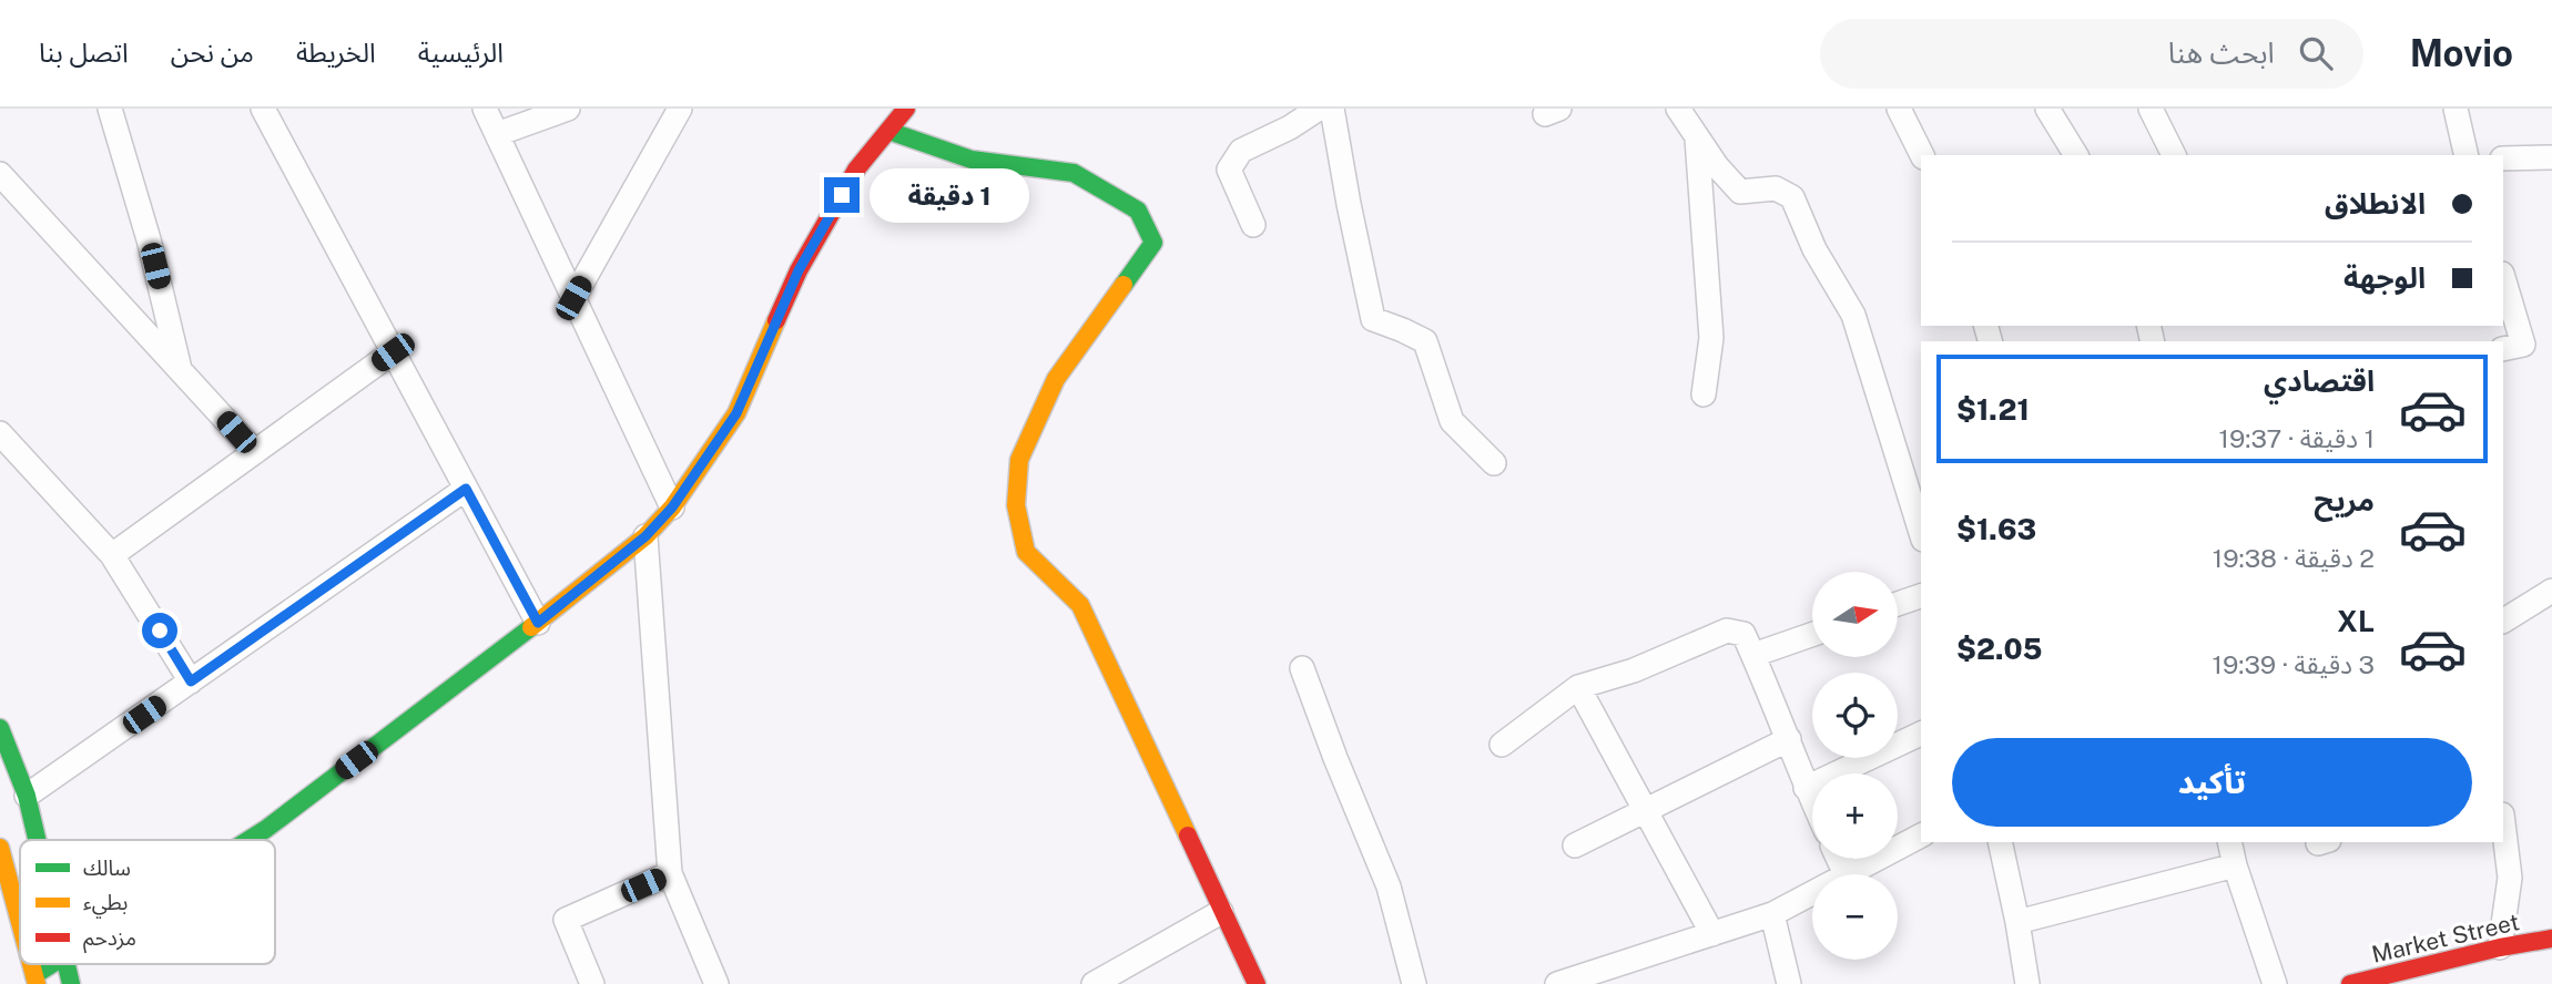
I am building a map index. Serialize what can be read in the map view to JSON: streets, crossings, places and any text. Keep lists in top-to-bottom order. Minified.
{"streets":{"street":["Market Street"]},"legend":["سالك","بطيء","مزدحم"],"north":"right","page":{"header":"Movio","search":"ابحث هنا","nav":["الرئيسية","الخريطة","من نحن","اتصل بنا"],"banner":["الانطلاق","الوجهة"],"bubble":"1 دقيقة","list":[{"name":"اقتصادي","note":"1 دقيقة · 19:37","value":"$1.21"},{"name":"مريح","note":"2 دقيقة · 19:38","value":"$1.63"},{"name":"XL","note":"3 دقيقة · 19:39","value":"$2.05"}],"map_buttons":["+","−"],"buttons":"تأكيد"}}
